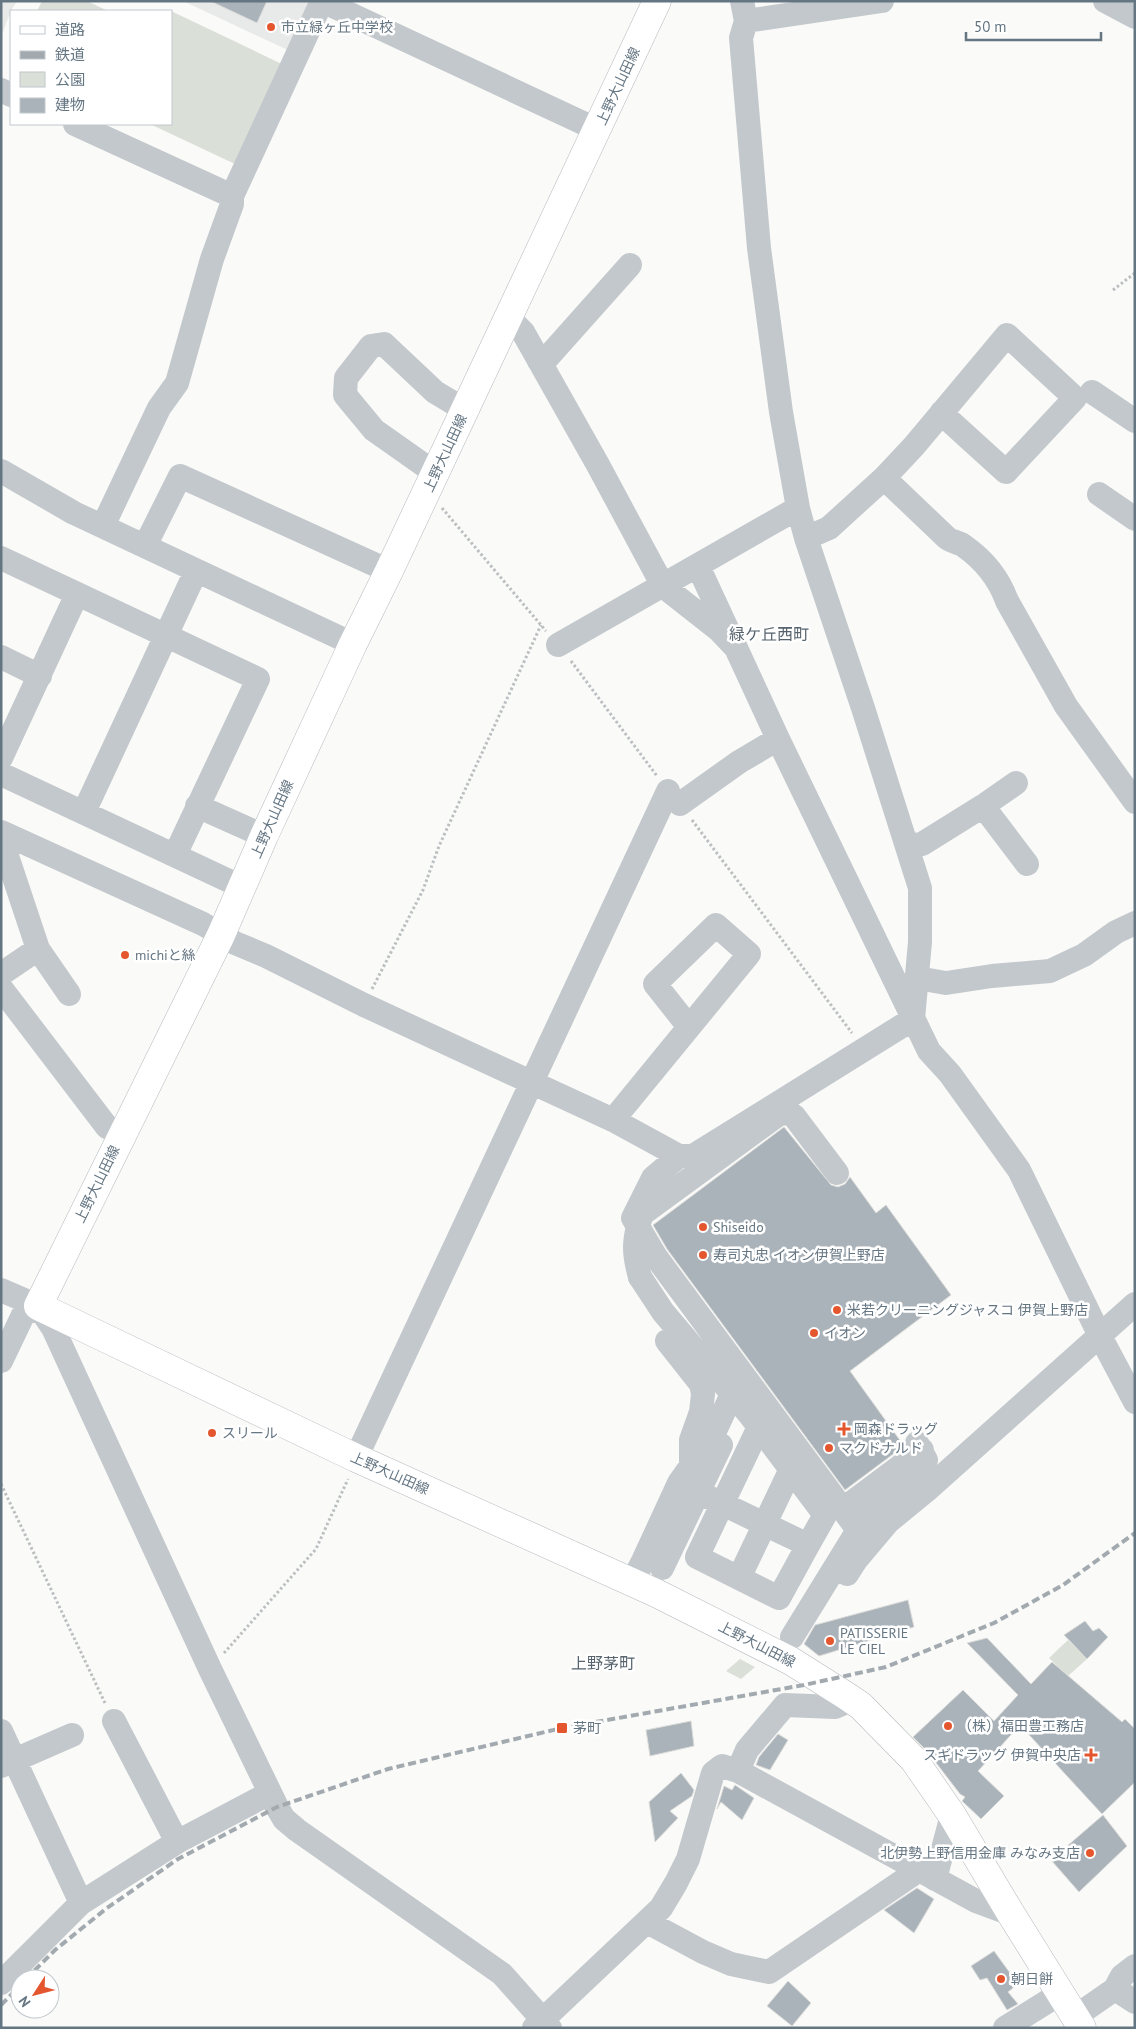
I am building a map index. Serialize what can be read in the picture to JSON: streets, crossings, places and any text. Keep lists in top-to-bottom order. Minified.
{"streets":{"main road":["上野大山田線"]},"districts":["緑ケ丘西町","上野茅町"],"places":{"other":["市立緑ヶ丘中学校","michiと絲","Shiseido","寿司丸忠 イオン伊賀上野店","米若クリーニングジャスコ 伊賀上野店","イオン","スリール","マクドナルド","PATISSERIE LE CIEL","（株）福田豊工務店","北伊勢上野信用金庫 みなみ支店","朝日餅"],"health":["岡森ドラッグ","スギドラッグ 伊賀中央店"],"transit":["茅町"]},"legend":["道路","鉄道","公園","建物"],"scale_bar":"50 m","north":"bottom left"}
